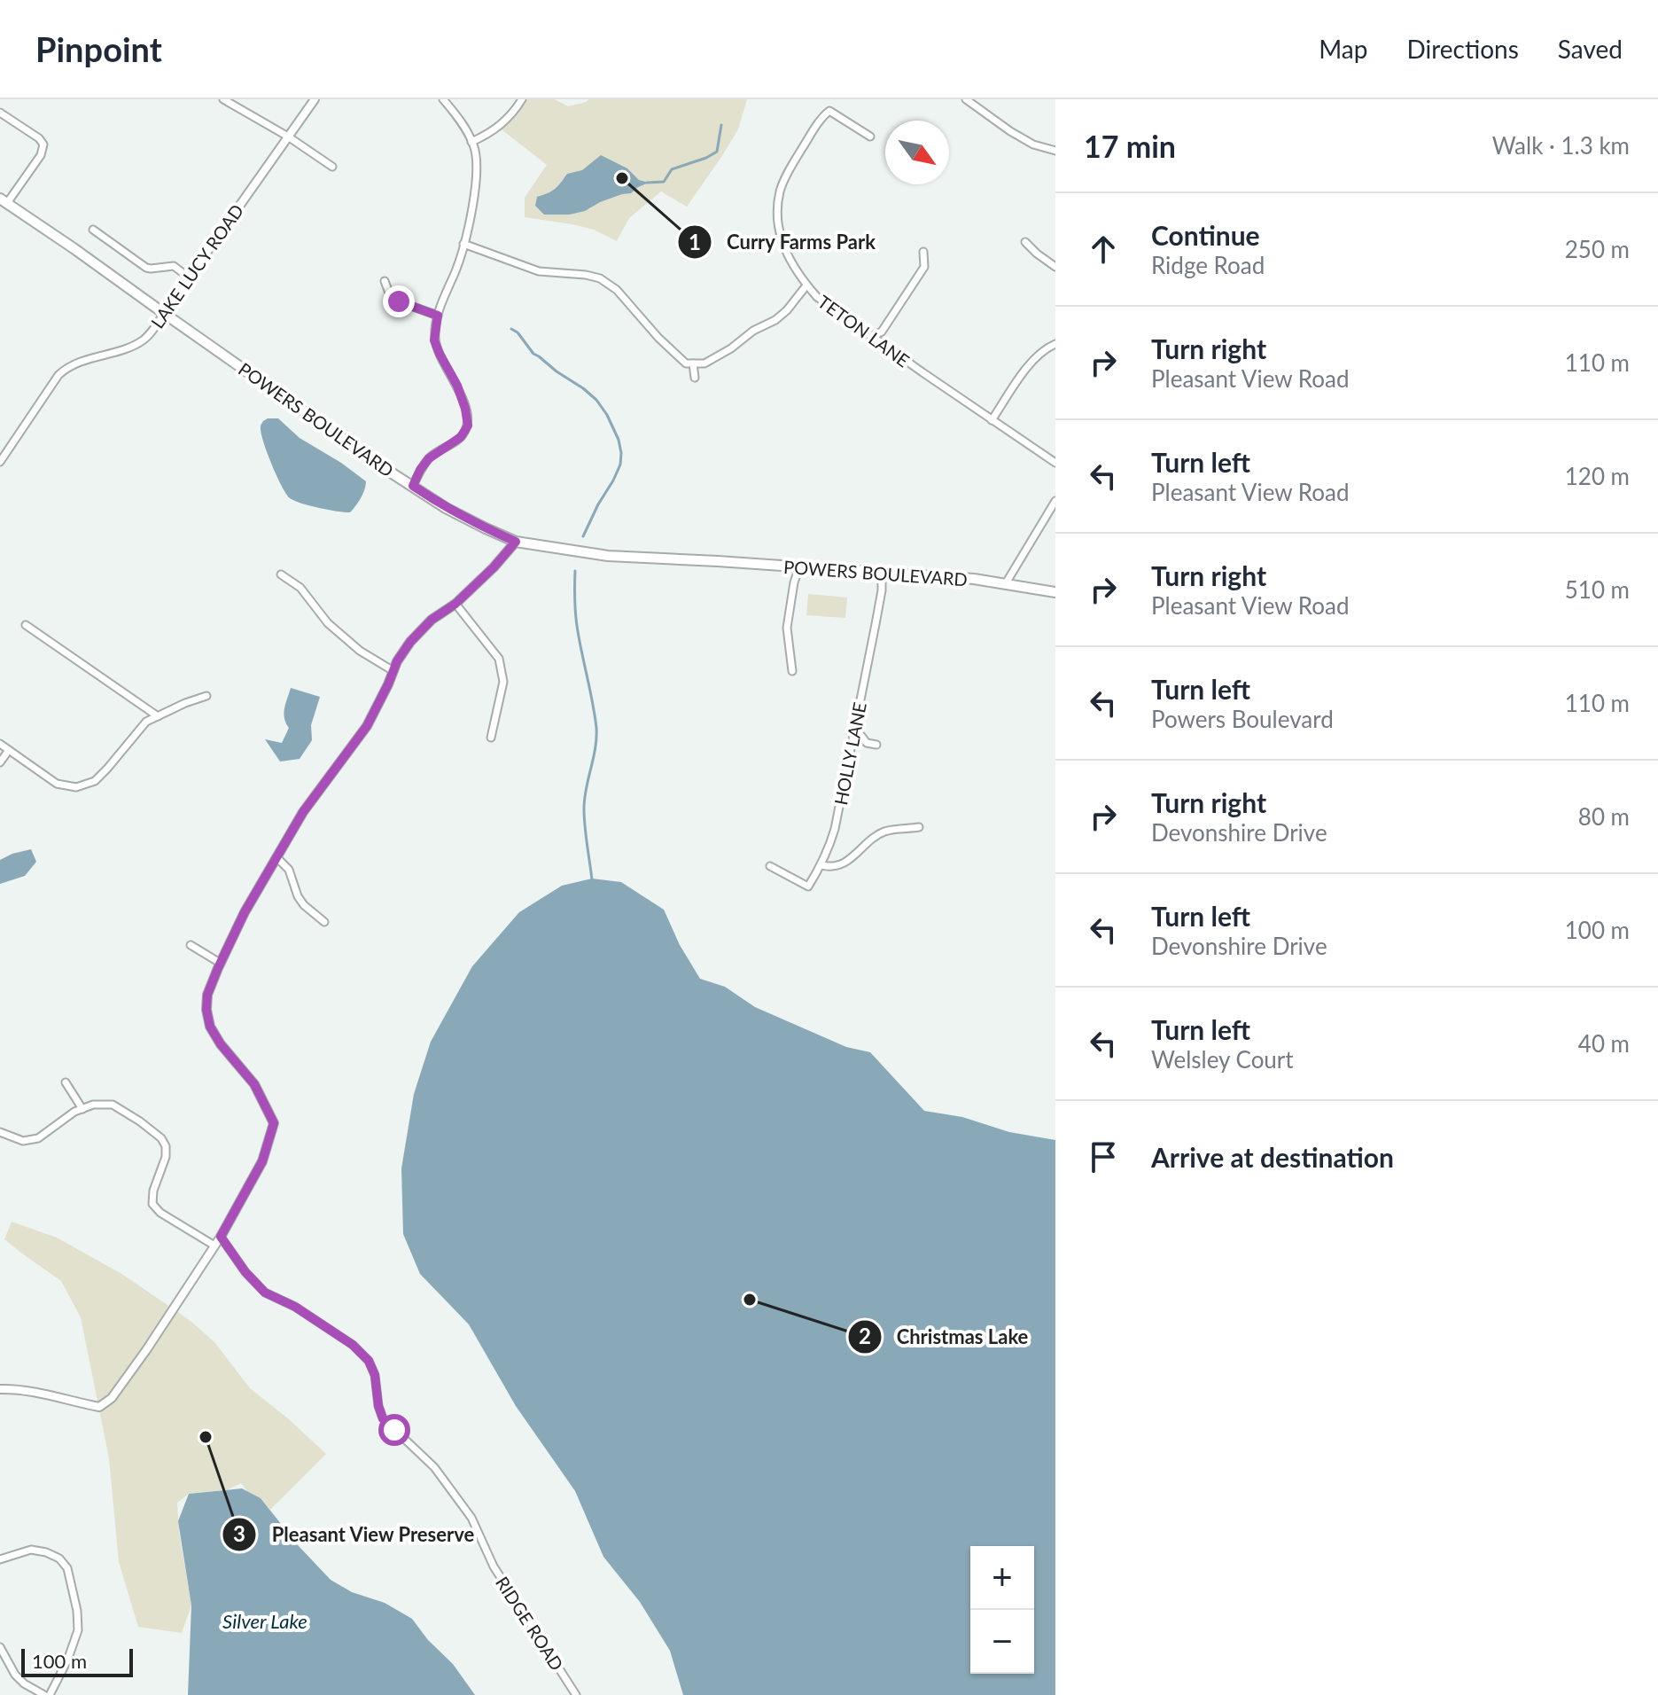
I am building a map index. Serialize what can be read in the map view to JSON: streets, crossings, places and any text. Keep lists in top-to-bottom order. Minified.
{"streets":{"main road":["POWERS BOULEVARD"],"street":["LAKE LUCY ROAD","TETON LANE","HOLLY LANE","RIDGE ROAD"]},"crossings":[["LAKE LUCY ROAD","POWERS BOULEVARD"],["POWERS BOULEVARD","HOLLY LANE"]],"water":["Silver Lake"],"places":["Curry Farms Park","Christmas Lake","Pleasant View Preserve"],"scale_bar":"100 m","north":"bottom right","page":{"header":"Pinpoint","nav":["Map","Directions","Saved"],"heading":["17 min","Walk · 1.3 km"],"list":[["Continue","Ridge Road","250 m"],["Turn right","Pleasant View Road","110 m"],["Turn left","Pleasant View Road","120 m"],["Turn right","Pleasant View Road","510 m"],["Turn left","Powers Boulevard","110 m"],["Turn right","Devonshire Drive","80 m"],["Turn left","Devonshire Drive","100 m"],["Turn left","Welsley Court","40 m"],"Arrive at destination"],"map_buttons":["+","−"],"scale":"100 m"}}
